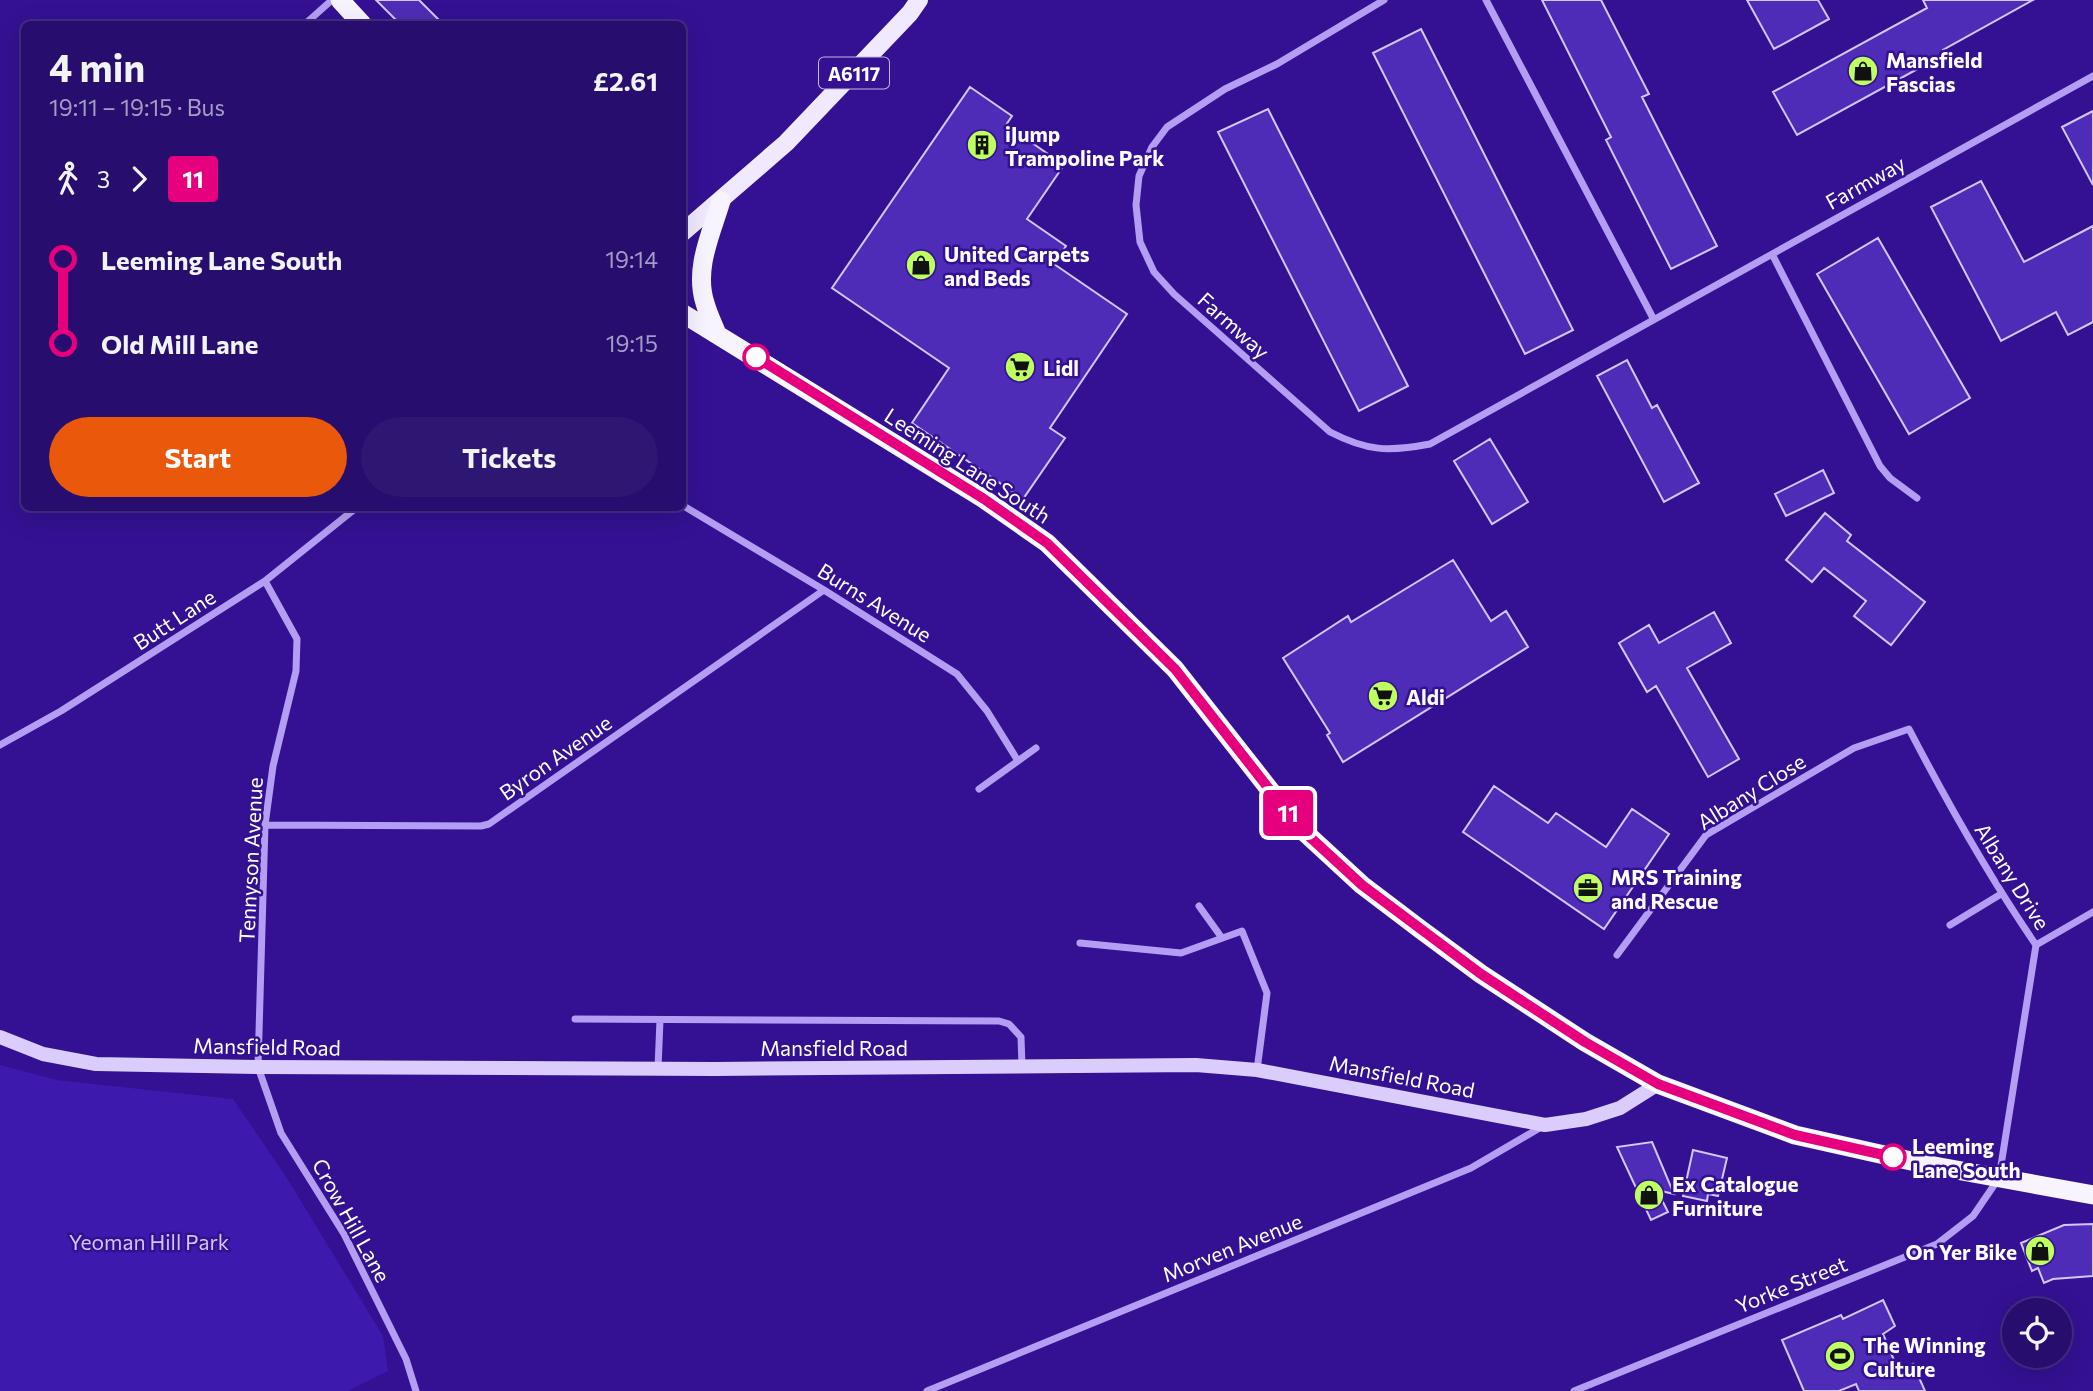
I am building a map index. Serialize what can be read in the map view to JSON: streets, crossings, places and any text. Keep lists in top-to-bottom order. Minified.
{"streets":{"highway":["Leeming Lane South"],"main road":["A6117","Mansfield Road"],"street":["Farmway","Burns Avenue","Butt Lane","Byron Avenue","Albany Close","Tennyson Avenue","Albany Drive","Crow Hill Lane","Morven Avenue","Yorke Street"]},"crossings":[["Leeming Lane South","Albany Drive"],["Leeming Lane South","Mansfield Road"],["Leeming Lane South","Yorke Street"],["Burns Avenue","Byron Avenue"],["Butt Lane","Tennyson Avenue"],["Byron Avenue","Tennyson Avenue"],["Albany Close","Albany Drive"],["Tennyson Avenue","Mansfield Road"],["Tennyson Avenue","Crow Hill Lane"],["Albany Drive","Yorke Street"],["Mansfield Road","Crow Hill Lane"],["Mansfield Road","Morven Avenue"]],"parks":["Yeoman Hill Park"],"places":{"shop":["Mansfield Fascias","United Carpets and Beds","Ex Catalogue Furniture","On Yer Bike"],"building":["iJump Trampoline Park"],"supermarket":["Lidl","Aldi"],"office":["MRS Training and Rescue"],"other":["Leeming Lane South"],"sports":["The Winning Culture"]},"lines":["bus line 11"],"page":{"on_map":"11","heading":["4 min","19:11 – 19:15 · Bus","£2.61"],"legs":["3","11"],"list":[{"name":"Leeming Lane South","value":"19:14"},{"name":"Old Mill Lane","value":"19:15"}],"buttons":["Start","Tickets"]}}
